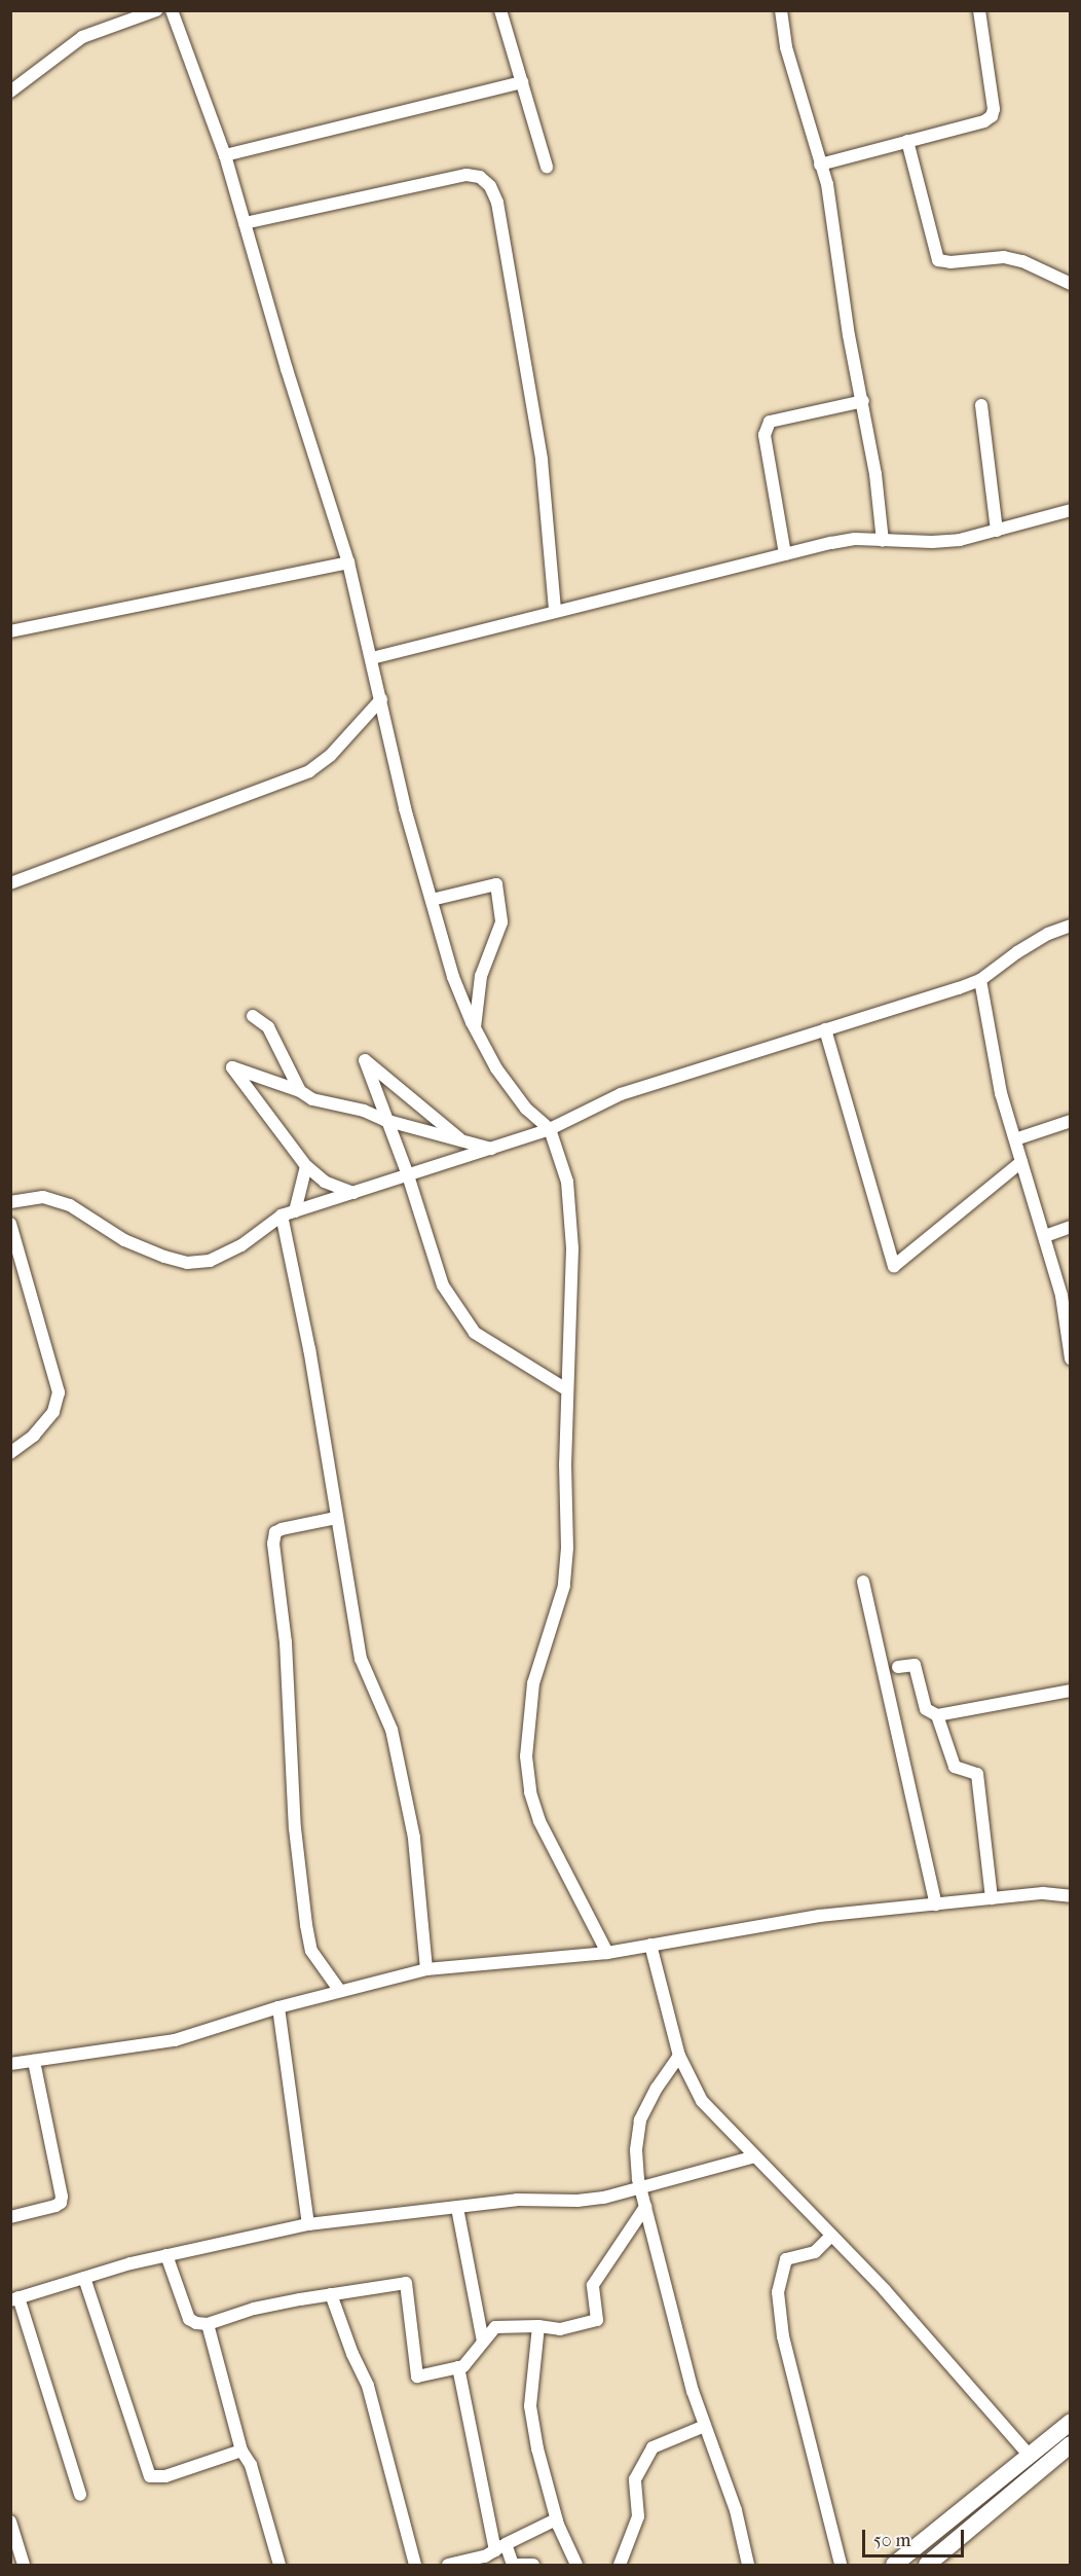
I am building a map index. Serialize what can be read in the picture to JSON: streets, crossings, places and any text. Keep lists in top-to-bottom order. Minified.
{"scale_bar":"50 m"}
